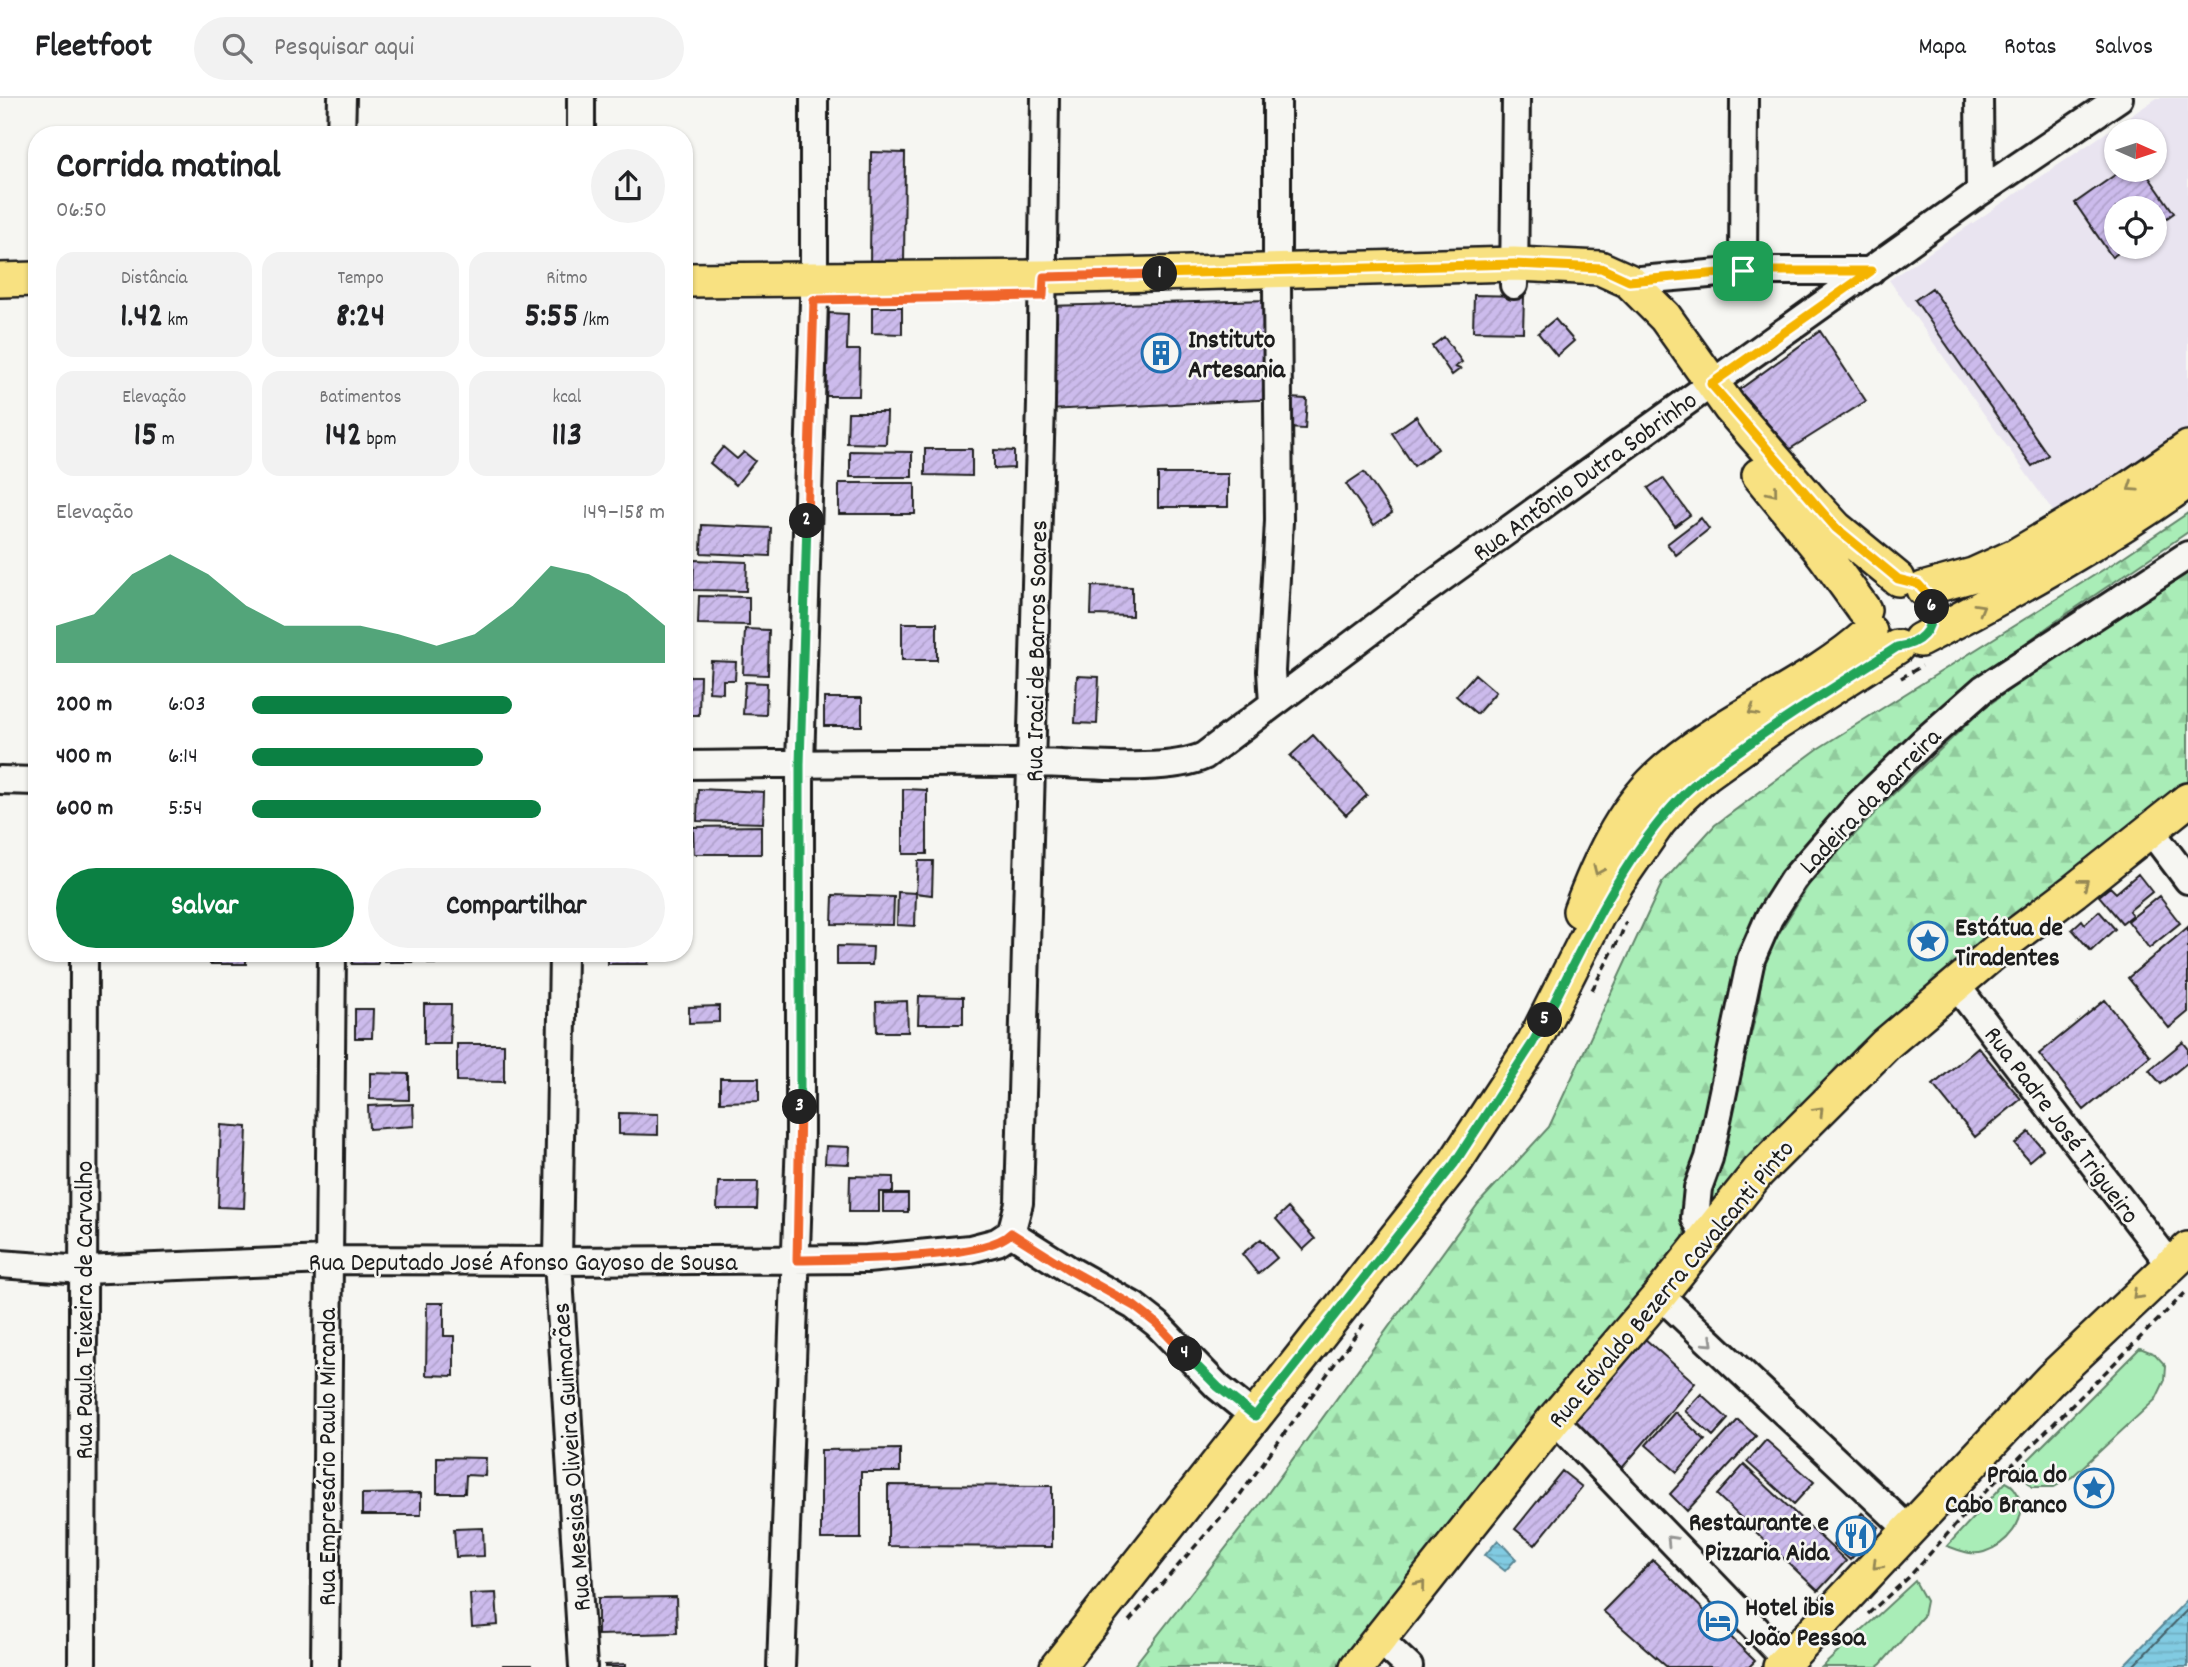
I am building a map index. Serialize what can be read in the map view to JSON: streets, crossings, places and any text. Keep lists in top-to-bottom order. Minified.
{"streets":{"main road":["Rua Edvaldo Bezerra Cavalcanti Pinto"],"street":["Rua Antônio Dutra Sobrinho","Rua Iraci de Barros Soares","Ladeira da Barreira","Rua Padre José Trigueiro","Rua Deputado José Afonso Gayoso de Sousa","Rua Paula Teixeira de Carvalho","Rua Empresário Paulo Miranda","Rua Messias Oliveira Guimarães"]},"crossings":[["Rua Antônio Dutra Sobrinho","Rua Iraci de Barros Soares"],["Rua Iraci de Barros Soares","Rua Deputado José Afonso Gayoso de Sousa"],["Ladeira da Barreira","Rua Edvaldo Bezerra Cavalcanti Pinto"],["Rua Padre José Trigueiro","Rua Edvaldo Bezerra Cavalcanti Pinto"],["Rua Deputado José Afonso Gayoso de Sousa","Rua Paula Teixeira de Carvalho"],["Rua Deputado José Afonso Gayoso de Sousa","Rua Empresário Paulo Miranda"],["Rua Deputado José Afonso Gayoso de Sousa","Rua Messias Oliveira Guimarães"]],"places":{"building":["Instituto Artesania"],"place":["Estátua de Tiradentes","Praia do Cabo Branco"],"restaurant":["Restaurante e Pizzaria Aida"],"hotel":["Hotel ibis João Pessoa"]},"north":"right","page":{"header":"Fleetfoot","search":"Pesquisar aqui","nav":["Mapa","Rotas","Salvos"],"heading":["Corrida matinal","06:50"],"stats":[["Distância","1.42 km"],["Tempo","8:24"],["Ritmo","5:55 /km"],["Elevação","15 m"],["Batimentos","142 bpm"],["kcal","113"]],"pins":["1","2","6","5","3","4"],"chart":["Elevação","149–158 m"],"list":[{"name":"200 m","note":"6:03"},{"name":"400 m","note":"6:14"},{"name":"600 m","note":"5:54"}],"buttons":["Salvar","Compartilhar"]}}
